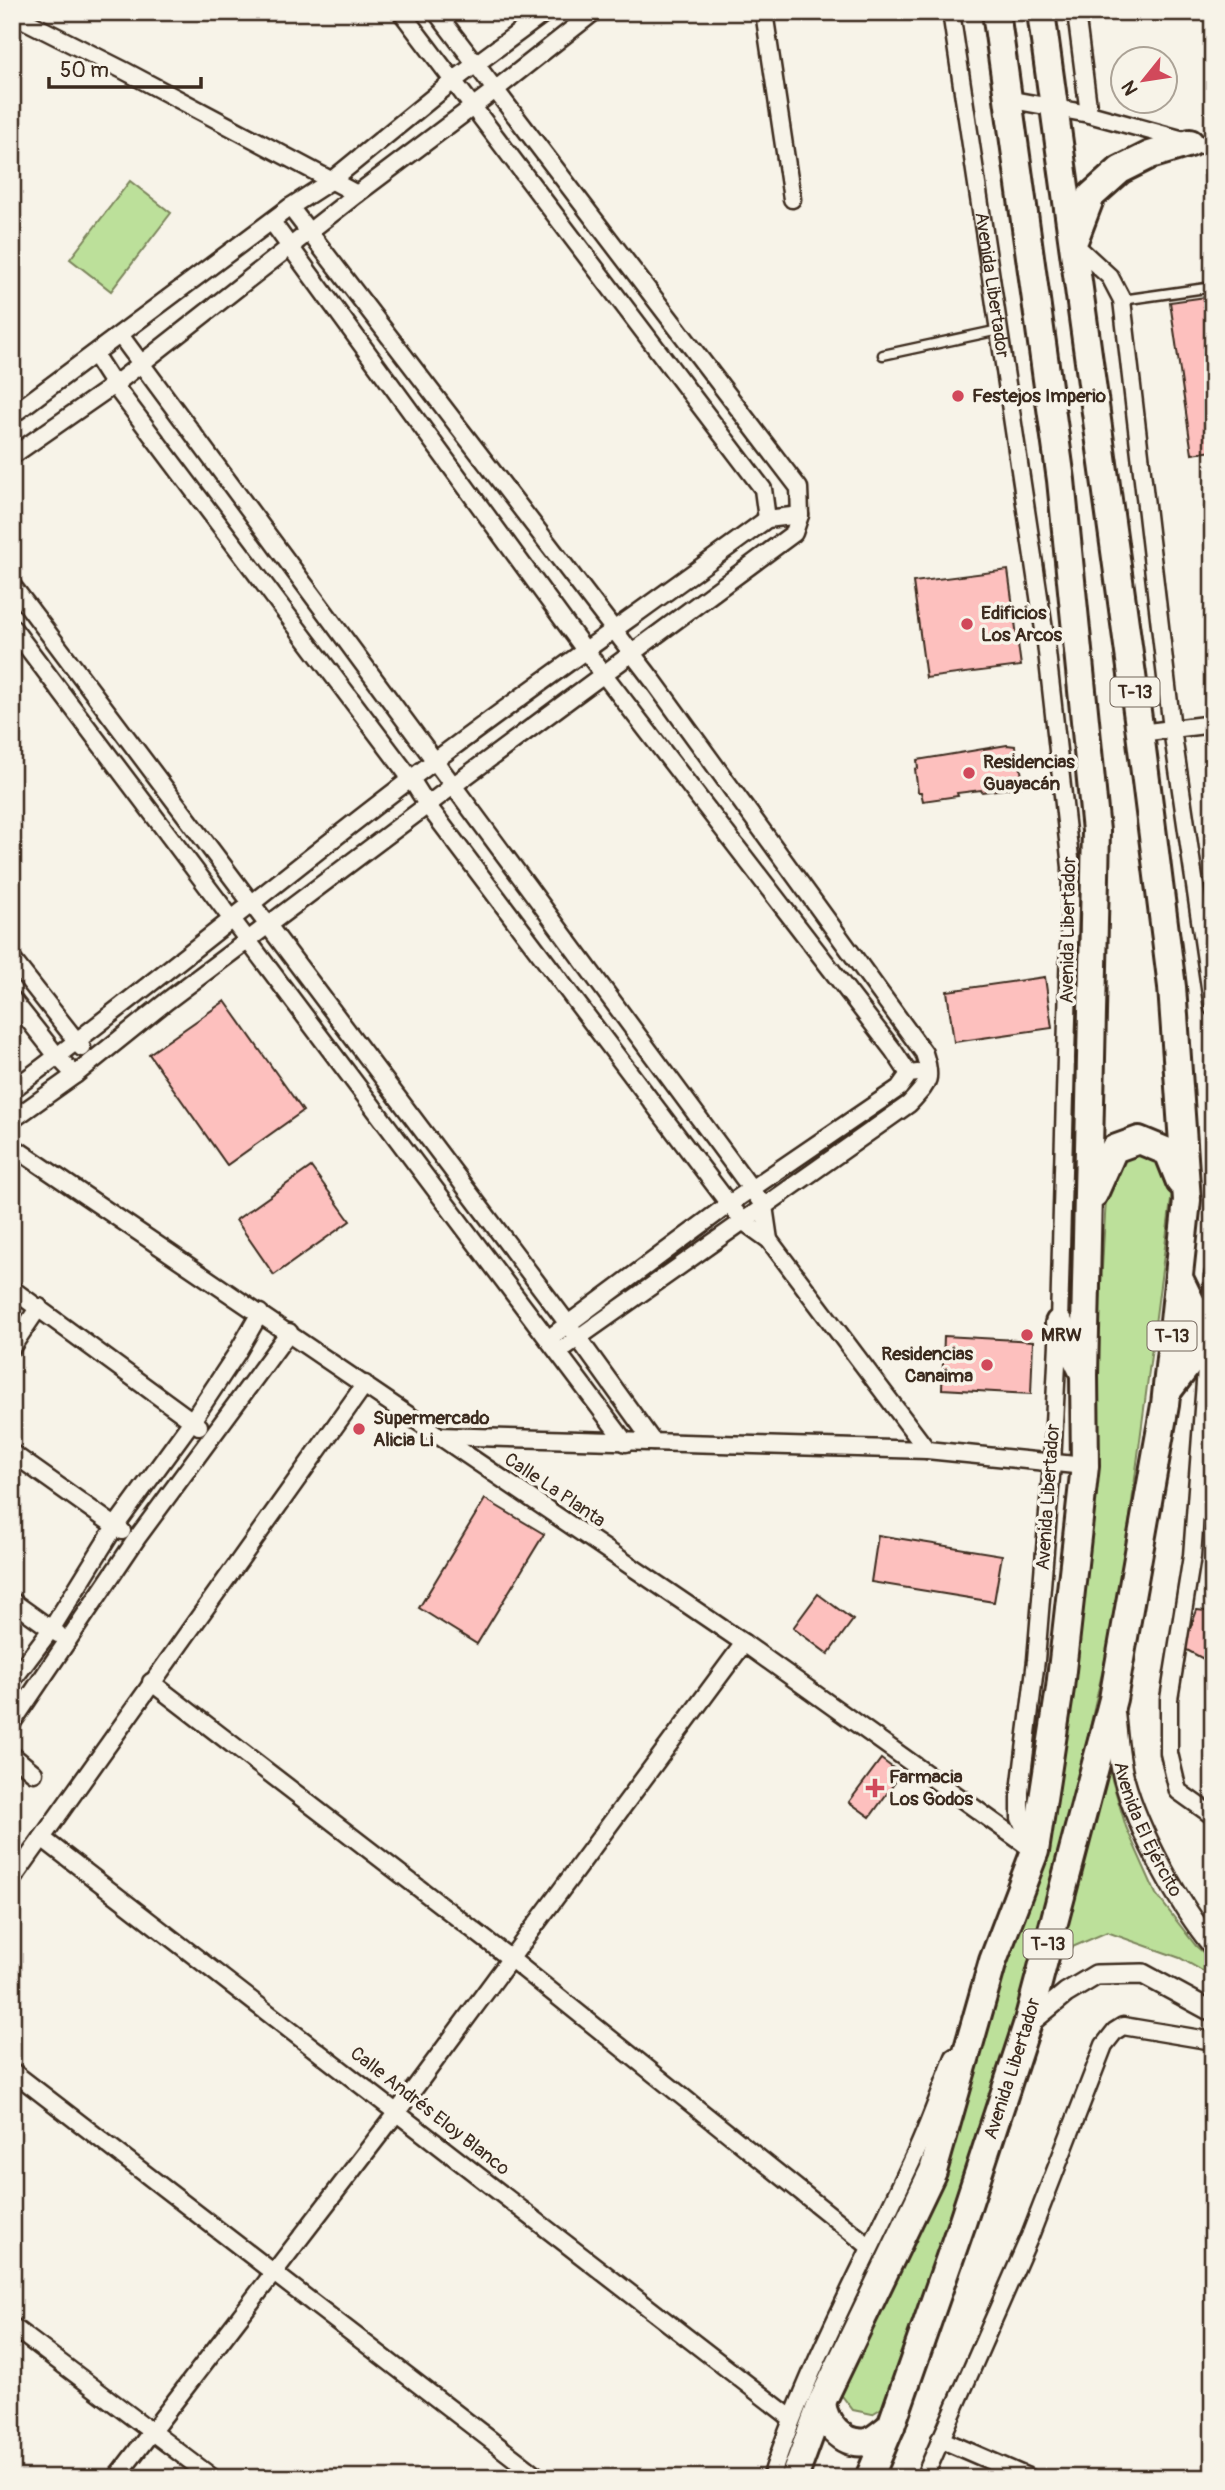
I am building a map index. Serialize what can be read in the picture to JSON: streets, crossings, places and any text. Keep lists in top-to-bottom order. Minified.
{"streets":{"highway":["Avenida Libertador","T-13"],"street":["Calle La Planta","Avenida El Ejército","Calle Andrés Eloy Blanco"]},"crossings":[["Avenida Libertador","T-13"],["Avenida Libertador","Calle La Planta"],["Avenida Libertador","Avenida El Ejército"],["Avenida Libertador","Calle Andrés Eloy Blanco"]],"places":{"other":["Festejos Imperio","Edificios Los Arcos","Residencias Guayacán","MRW","Residencias Canaima","Supermercado Alicia Li"],"health":["Farmacia Los Godos"]},"scale_bar":"50 m","north":"bottom left"}
